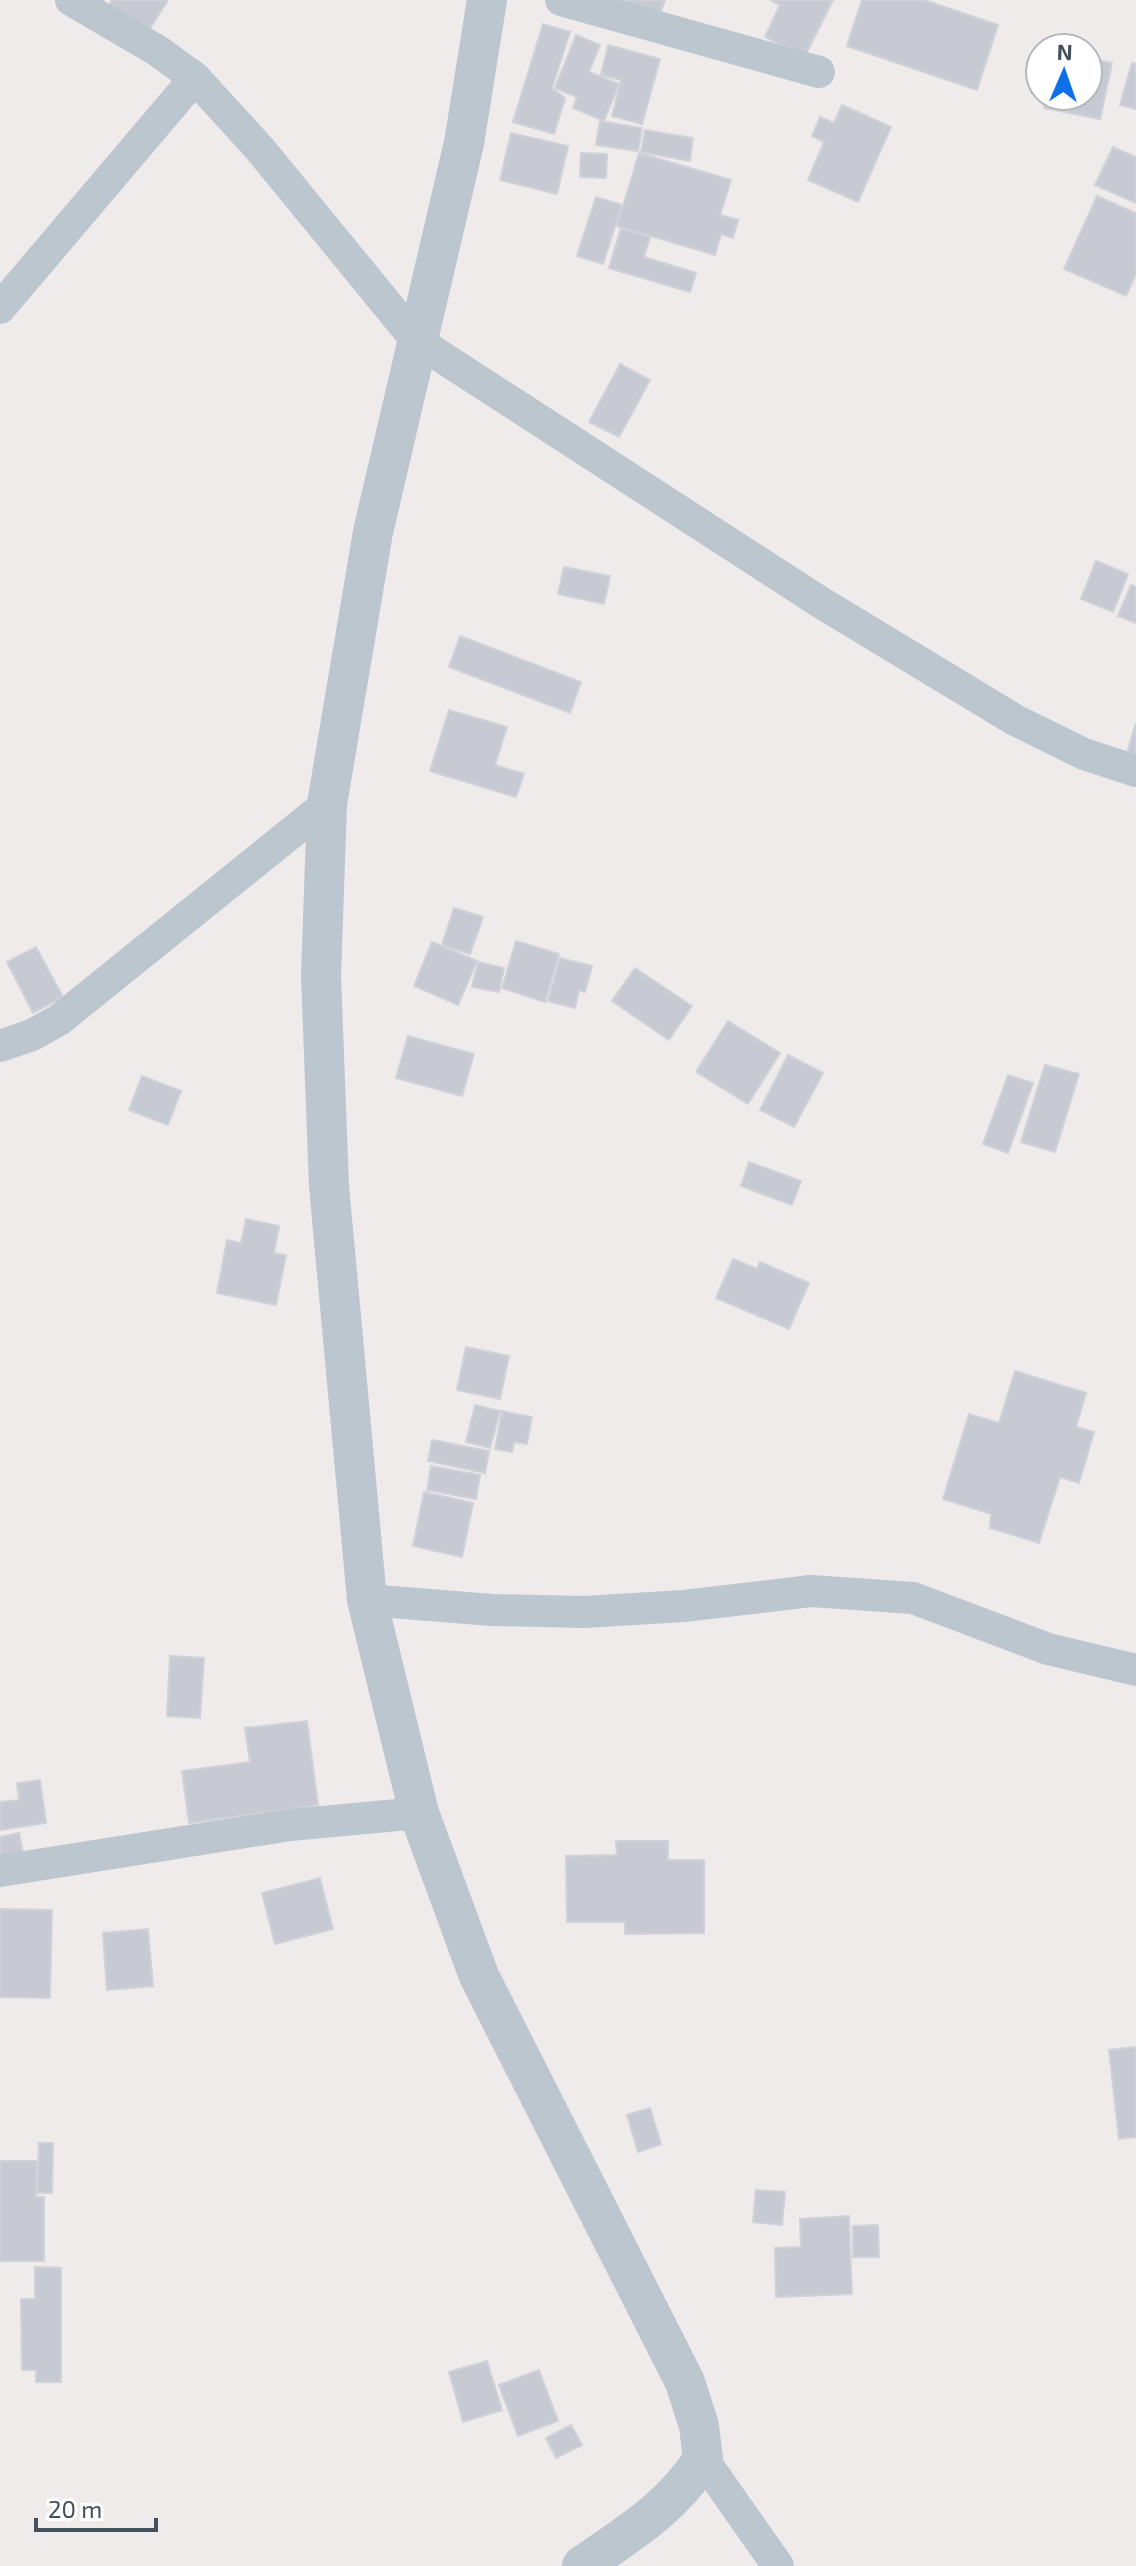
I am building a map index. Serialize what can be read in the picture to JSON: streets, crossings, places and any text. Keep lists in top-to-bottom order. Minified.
{"scale_bar":"20 m","north":"top"}
